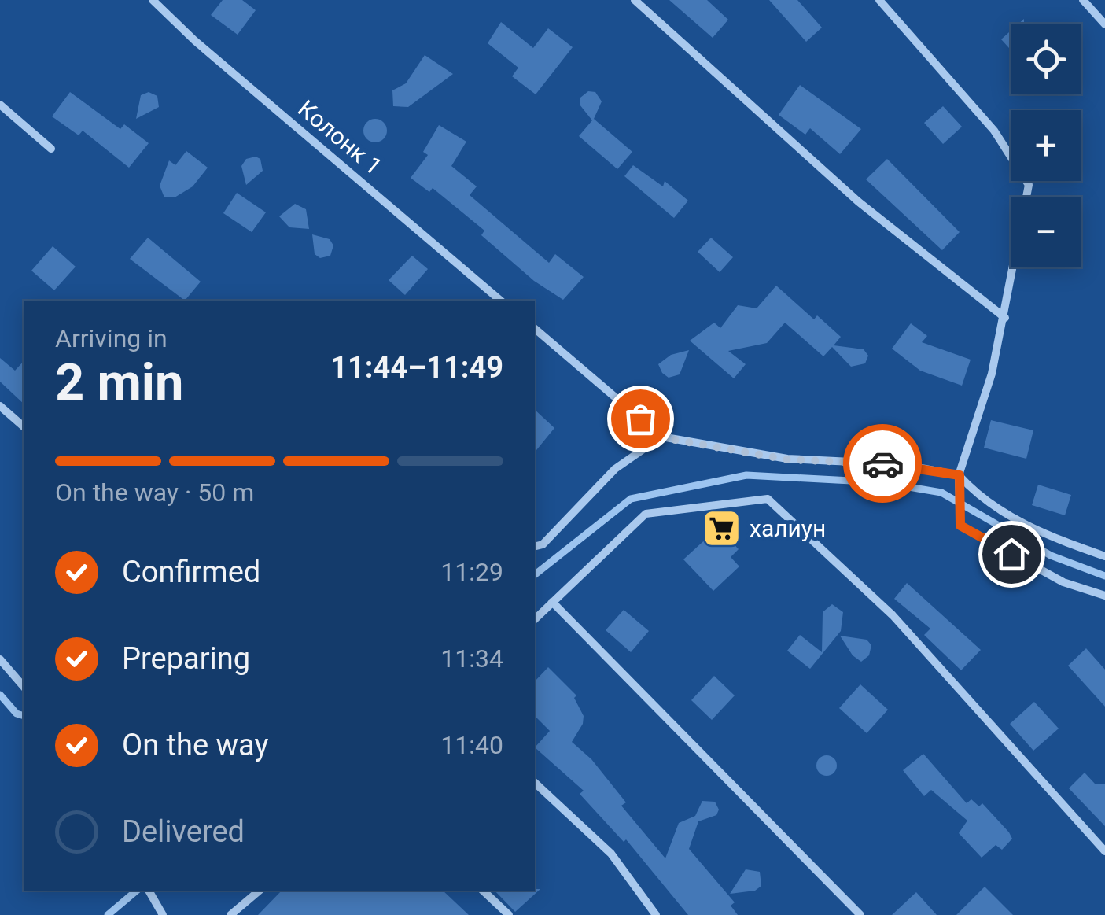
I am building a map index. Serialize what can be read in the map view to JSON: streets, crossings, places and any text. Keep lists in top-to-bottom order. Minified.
{"streets":{"street":["Колонк 1"]},"places":{"supermarket":["халиун"]},"page":{"map_buttons":["+","−"],"heading":["2 min","Arriving in","11:44–11:49"],"bar":"On the way · 50 m","list":[["Confirmed","11:29"],["Preparing","11:34"],["On the way","11:40"],"Delivered"]}}
